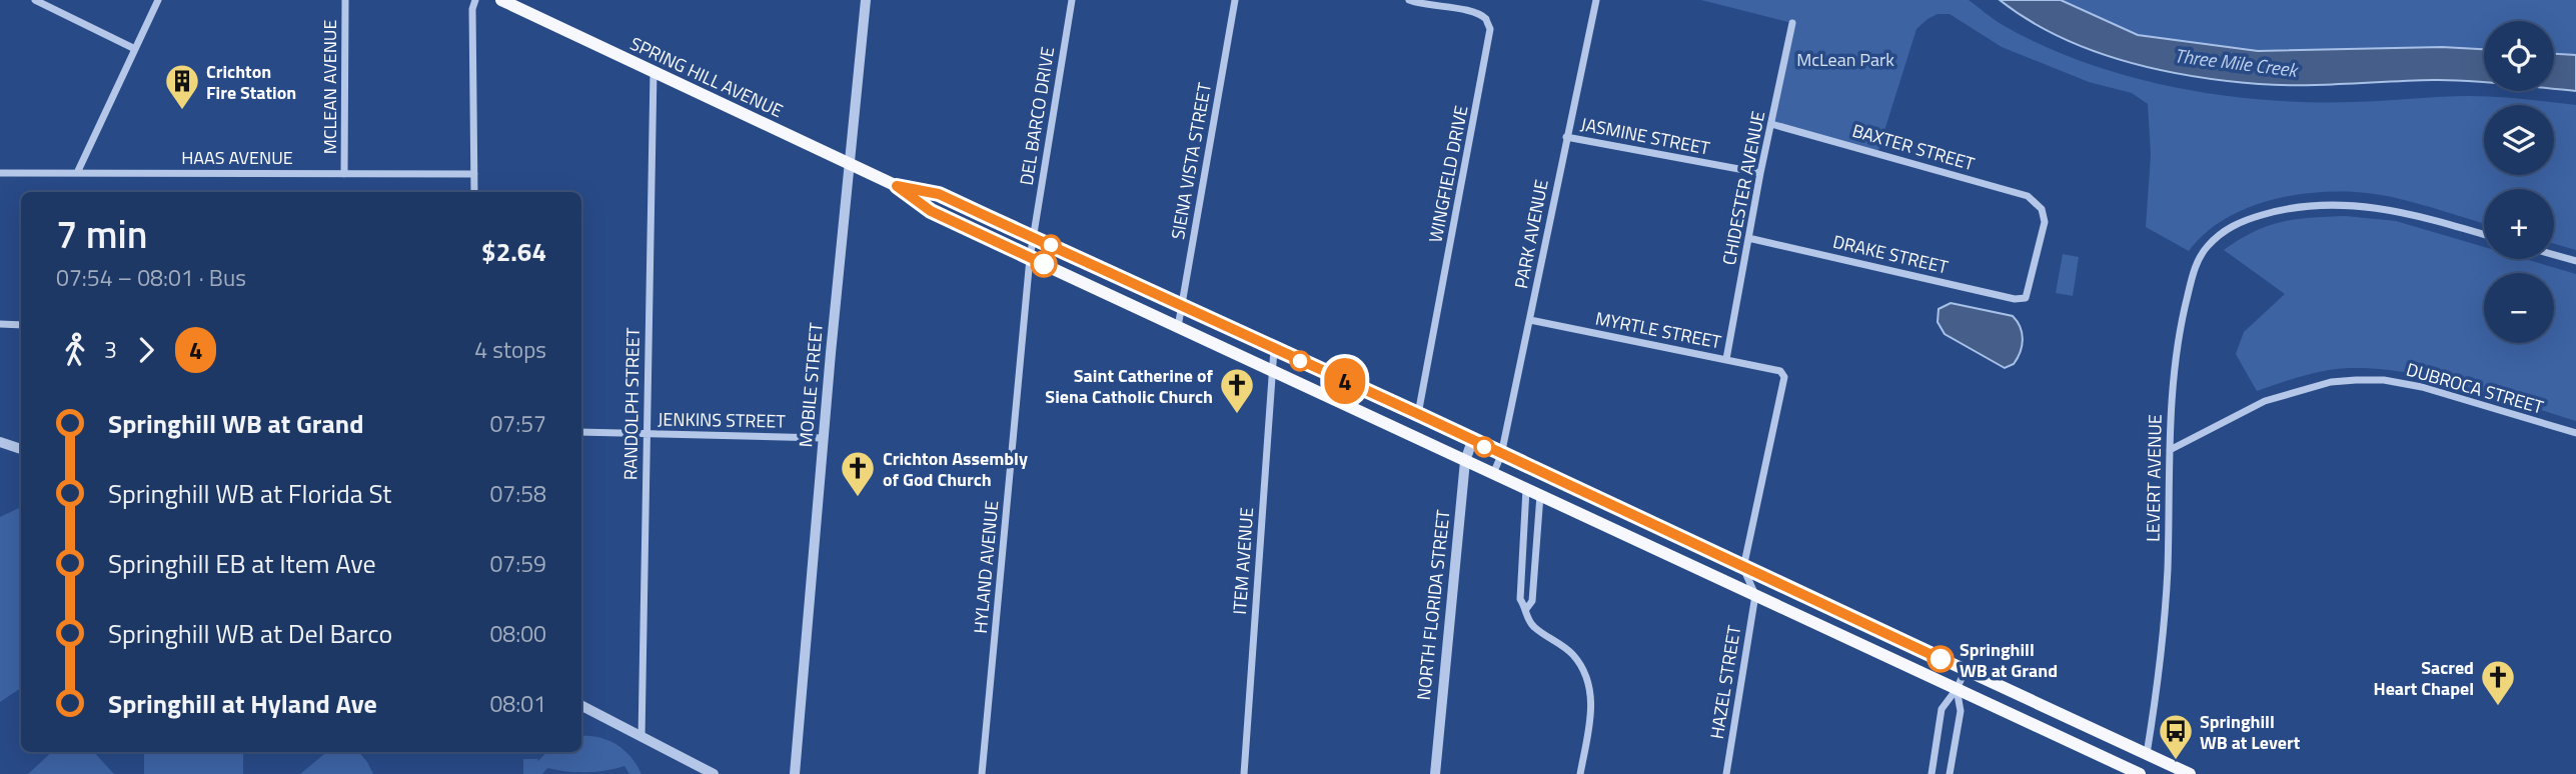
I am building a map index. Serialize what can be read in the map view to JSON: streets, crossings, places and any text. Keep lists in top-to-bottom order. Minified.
{"streets":{"main road":["SPRING HILL AVENUE"],"street":["MCLEAN AVENUE","DEL BARCO DRIVE","JASMINE STREET","BAXTER STREET","HAAS AVENUE","SIENA VISTA STREET","WINGFIELD DRIVE","CHIDESTER AVENUE","PARK AVENUE","DRAKE STREET","MYRTLE STREET","MOBILE STREET","DUBROCA STREET","RANDOLPH STREET","JENKINS STREET","LEVERT AVENUE","ITEM AVENUE","HYLAND AVENUE","NORTH FLORIDA STREET","HAZEL STREET"]},"crossings":[["SPRING HILL AVENUE","DEL BARCO DRIVE"],["SPRING HILL AVENUE","SIENA VISTA STREET"],["SPRING HILL AVENUE","WINGFIELD DRIVE"],["SPRING HILL AVENUE","PARK AVENUE"],["SPRING HILL AVENUE","MYRTLE STREET"],["SPRING HILL AVENUE","MOBILE STREET"],["SPRING HILL AVENUE","RANDOLPH STREET"],["SPRING HILL AVENUE","LEVERT AVENUE"],["SPRING HILL AVENUE","ITEM AVENUE"],["SPRING HILL AVENUE","HYLAND AVENUE"],["SPRING HILL AVENUE","NORTH FLORIDA STREET"],["SPRING HILL AVENUE","HAZEL STREET"],["MCLEAN AVENUE","HAAS AVENUE"],["DEL BARCO DRIVE","HYLAND AVENUE"],["JASMINE STREET","CHIDESTER AVENUE"],["JASMINE STREET","PARK AVENUE"],["BAXTER STREET","CHIDESTER AVENUE"],["BAXTER STREET","DRAKE STREET"],["CHIDESTER AVENUE","DRAKE STREET"],["CHIDESTER AVENUE","MYRTLE STREET"],["PARK AVENUE","MYRTLE STREET"],["MOBILE STREET","JENKINS STREET"],["DUBROCA STREET","LEVERT AVENUE"],["RANDOLPH STREET","JENKINS STREET"]],"water":["Three Mile Creek"],"parks":["McLean Park"],"places":{"building":["Crichton Fire Station"],"church":["Saint Catherine of Siena Catholic Church","Crichton Assembly of God Church","Sacred Heart Chapel"],"other":["Springhill WB at Grand"],"bus stop":["Springhill WB at Levert"]},"lines":["bus line 4"],"page":{"on_map":"4","map_buttons":["+","−"],"heading":["7 min","07:54 – 08:01 · Bus","$2.64"],"legs":["3","4","4 stops"],"list":[{"name":"Springhill WB at Grand","value":"07:57"},{"name":"Springhill WB at Florida St","value":"07:58"},{"name":"Springhill EB at Item Ave","value":"07:59"},{"name":"Springhill WB at Del Barco","value":"08:00"},{"name":"Springhill at Hyland Ave","value":"08:01"}]}}
